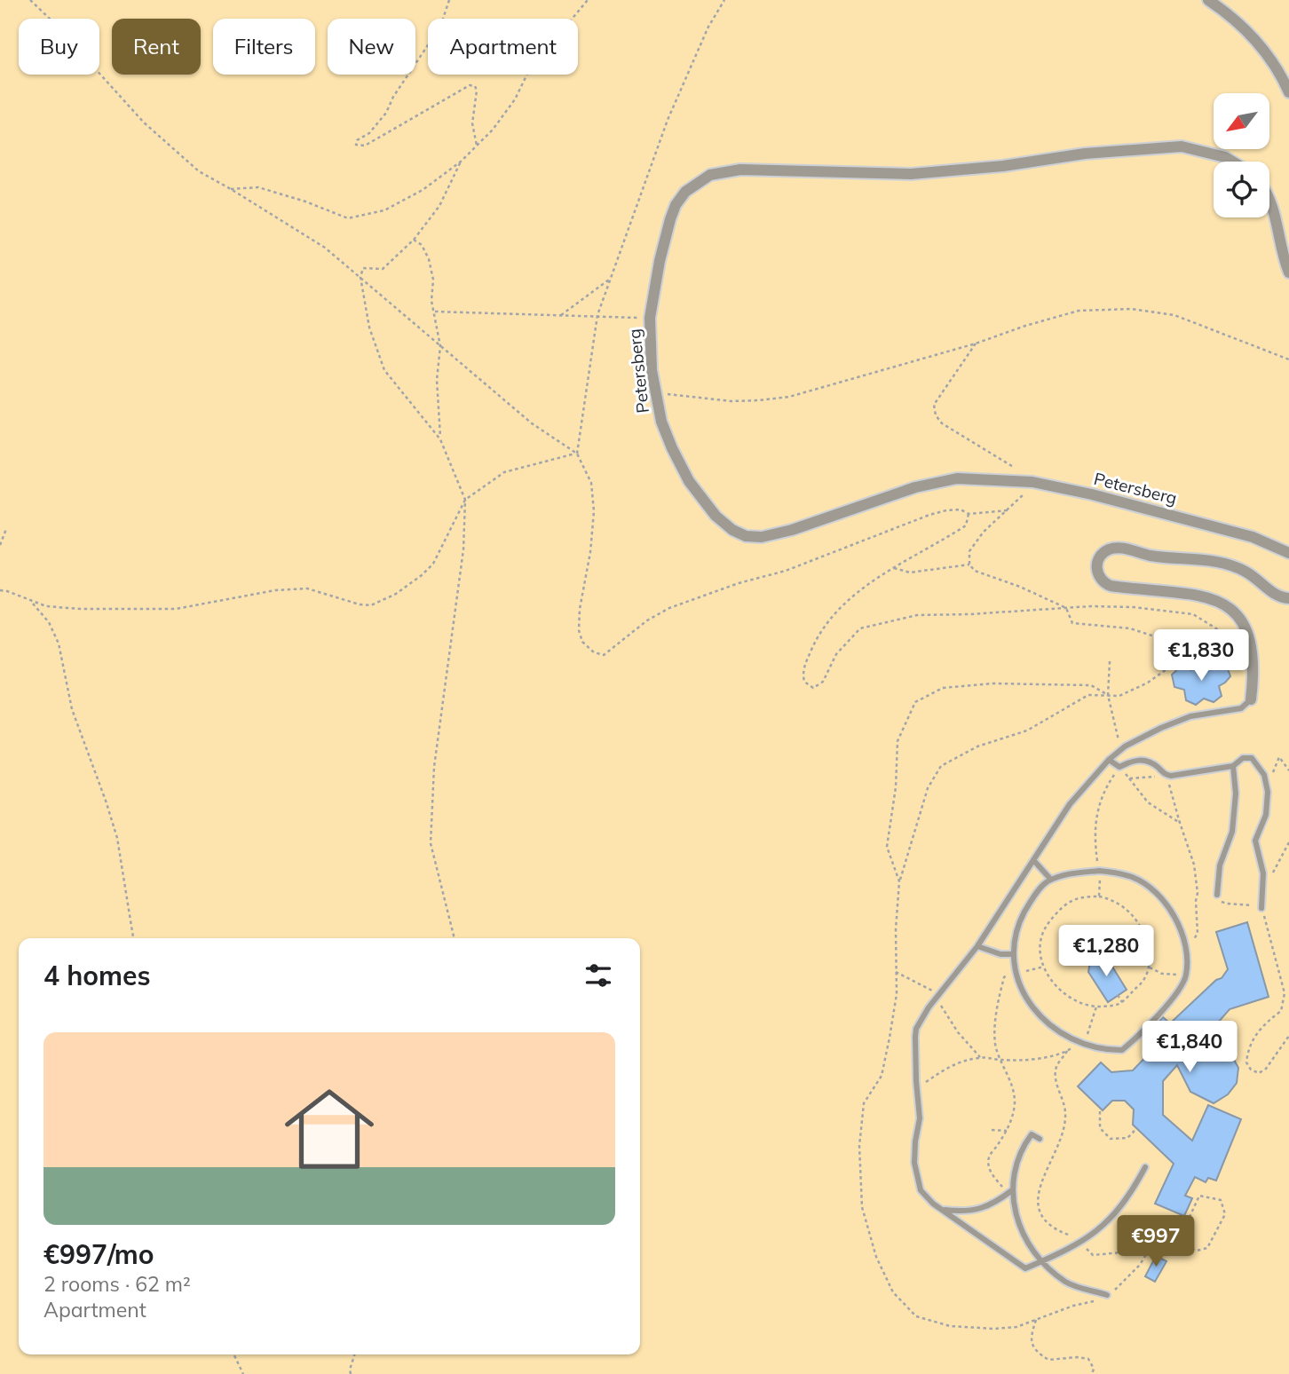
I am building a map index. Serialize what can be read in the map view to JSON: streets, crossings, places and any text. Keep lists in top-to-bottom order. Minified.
{"streets":{"street":["Petersberg"]},"north":"bottom left","page":{"chip":["Buy","Rent","Filters","New","Apartment"],"price":["€1,830","€1,280","€1,840","€997"],"heading":"4 homes","list":[{"name":"€997/mo","note":"2 rooms · 62 m² · Apartment"}]}}
